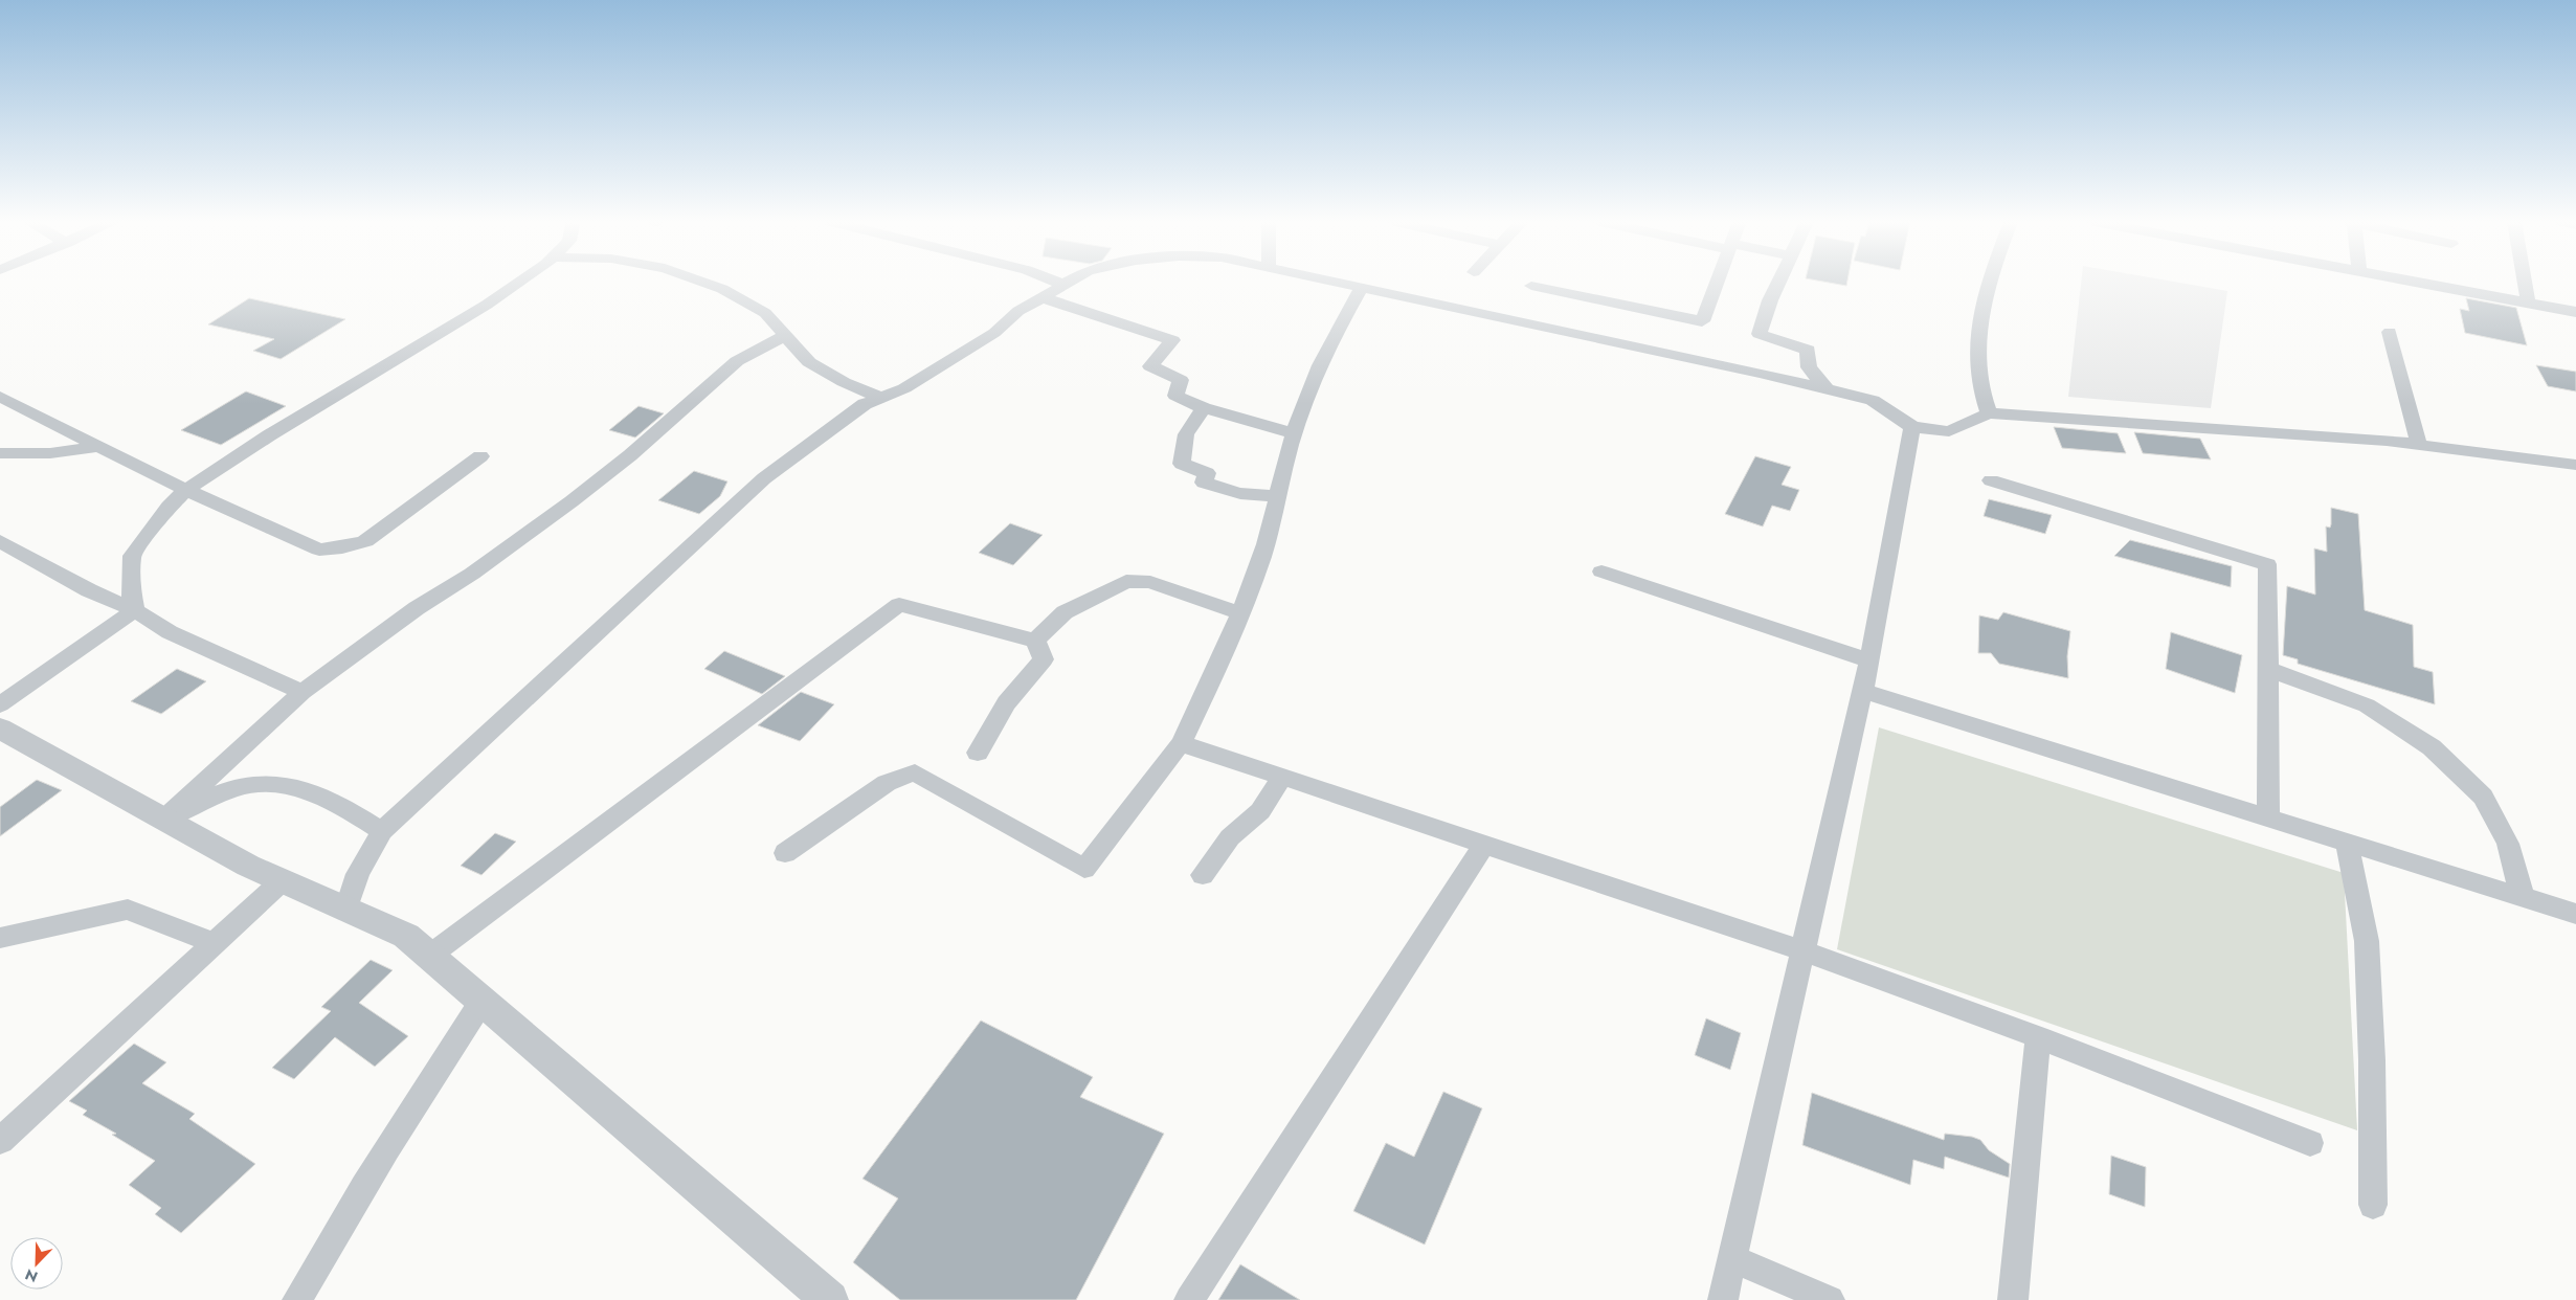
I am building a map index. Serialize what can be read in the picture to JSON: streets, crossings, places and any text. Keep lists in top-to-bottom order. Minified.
{"north":"bottom left"}
